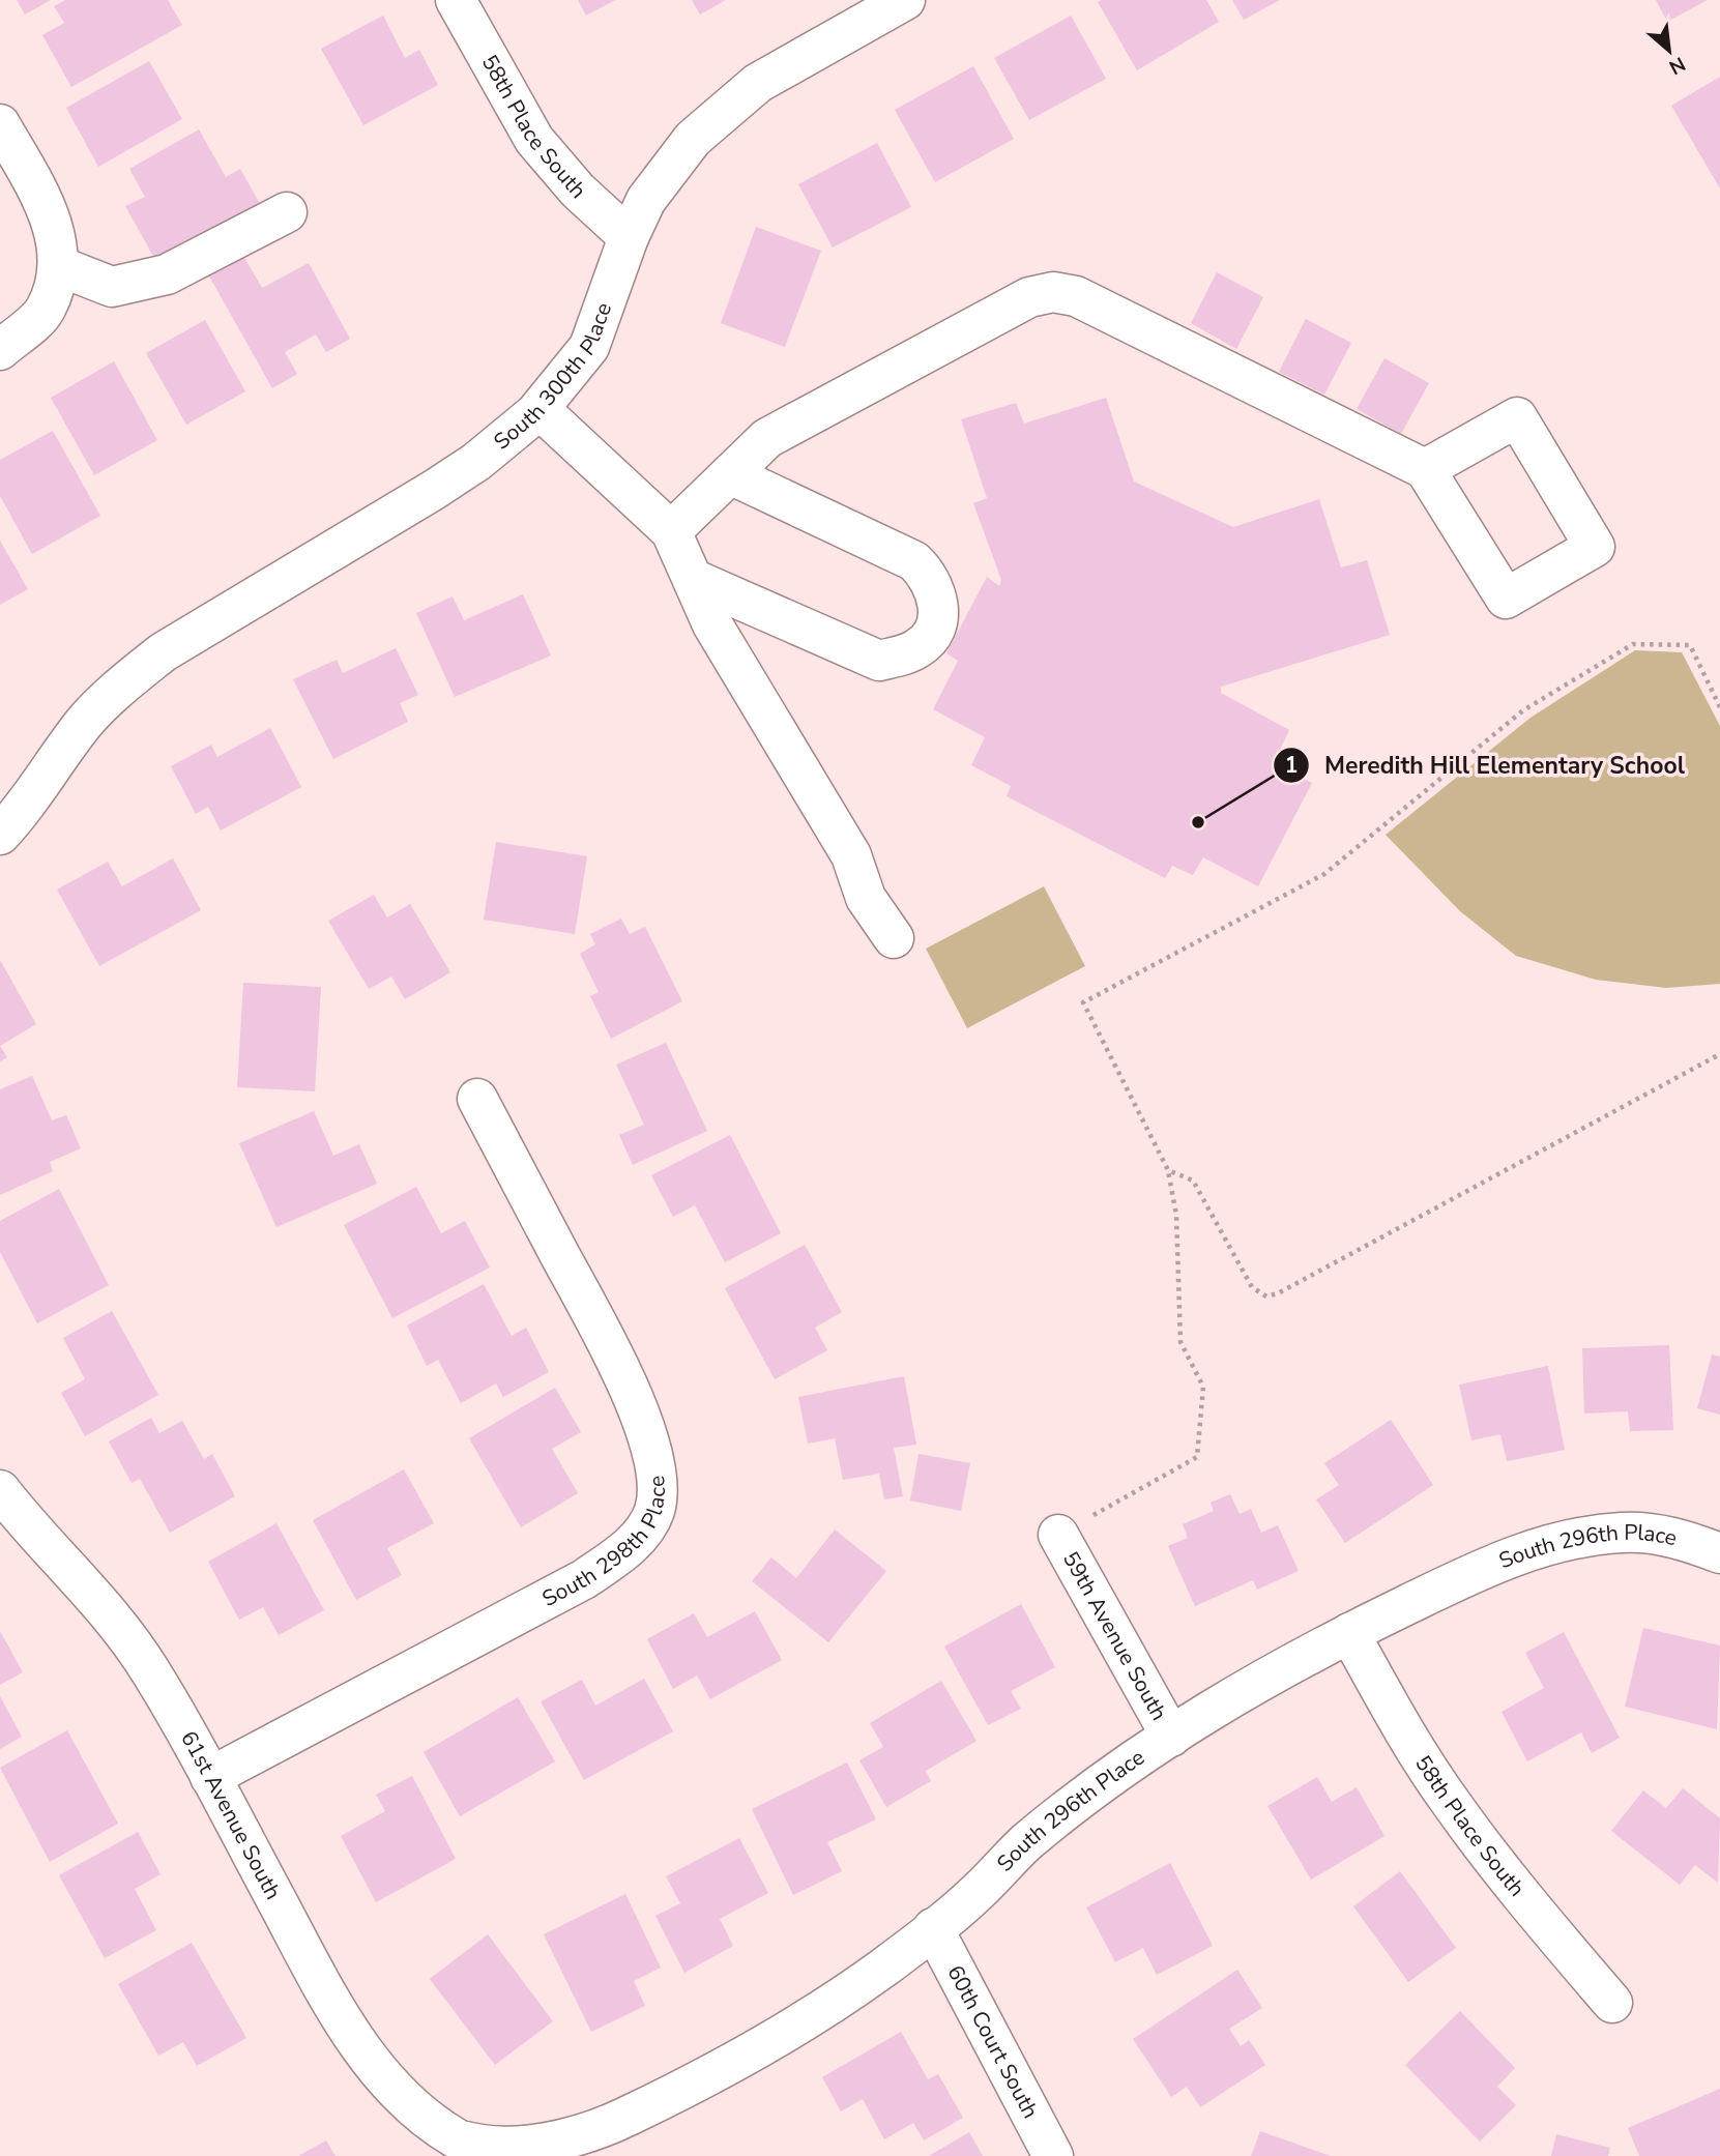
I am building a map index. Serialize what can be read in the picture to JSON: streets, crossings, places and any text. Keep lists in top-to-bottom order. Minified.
{"streets":{"street":["58th Place South","South 300th Place","South 298th Place","South 296th Place","59th Avenue South","61st Avenue South","60th Court South"]},"crossings":[["58th Place South","South 300th Place"],["58th Place South","South 296th Place"],["South 298th Place","61st Avenue South"],["South 296th Place","59th Avenue South"],["South 296th Place","61st Avenue South"],["South 296th Place","60th Court South"]],"places":["Meredith Hill Elementary School"],"north":"bottom right"}
